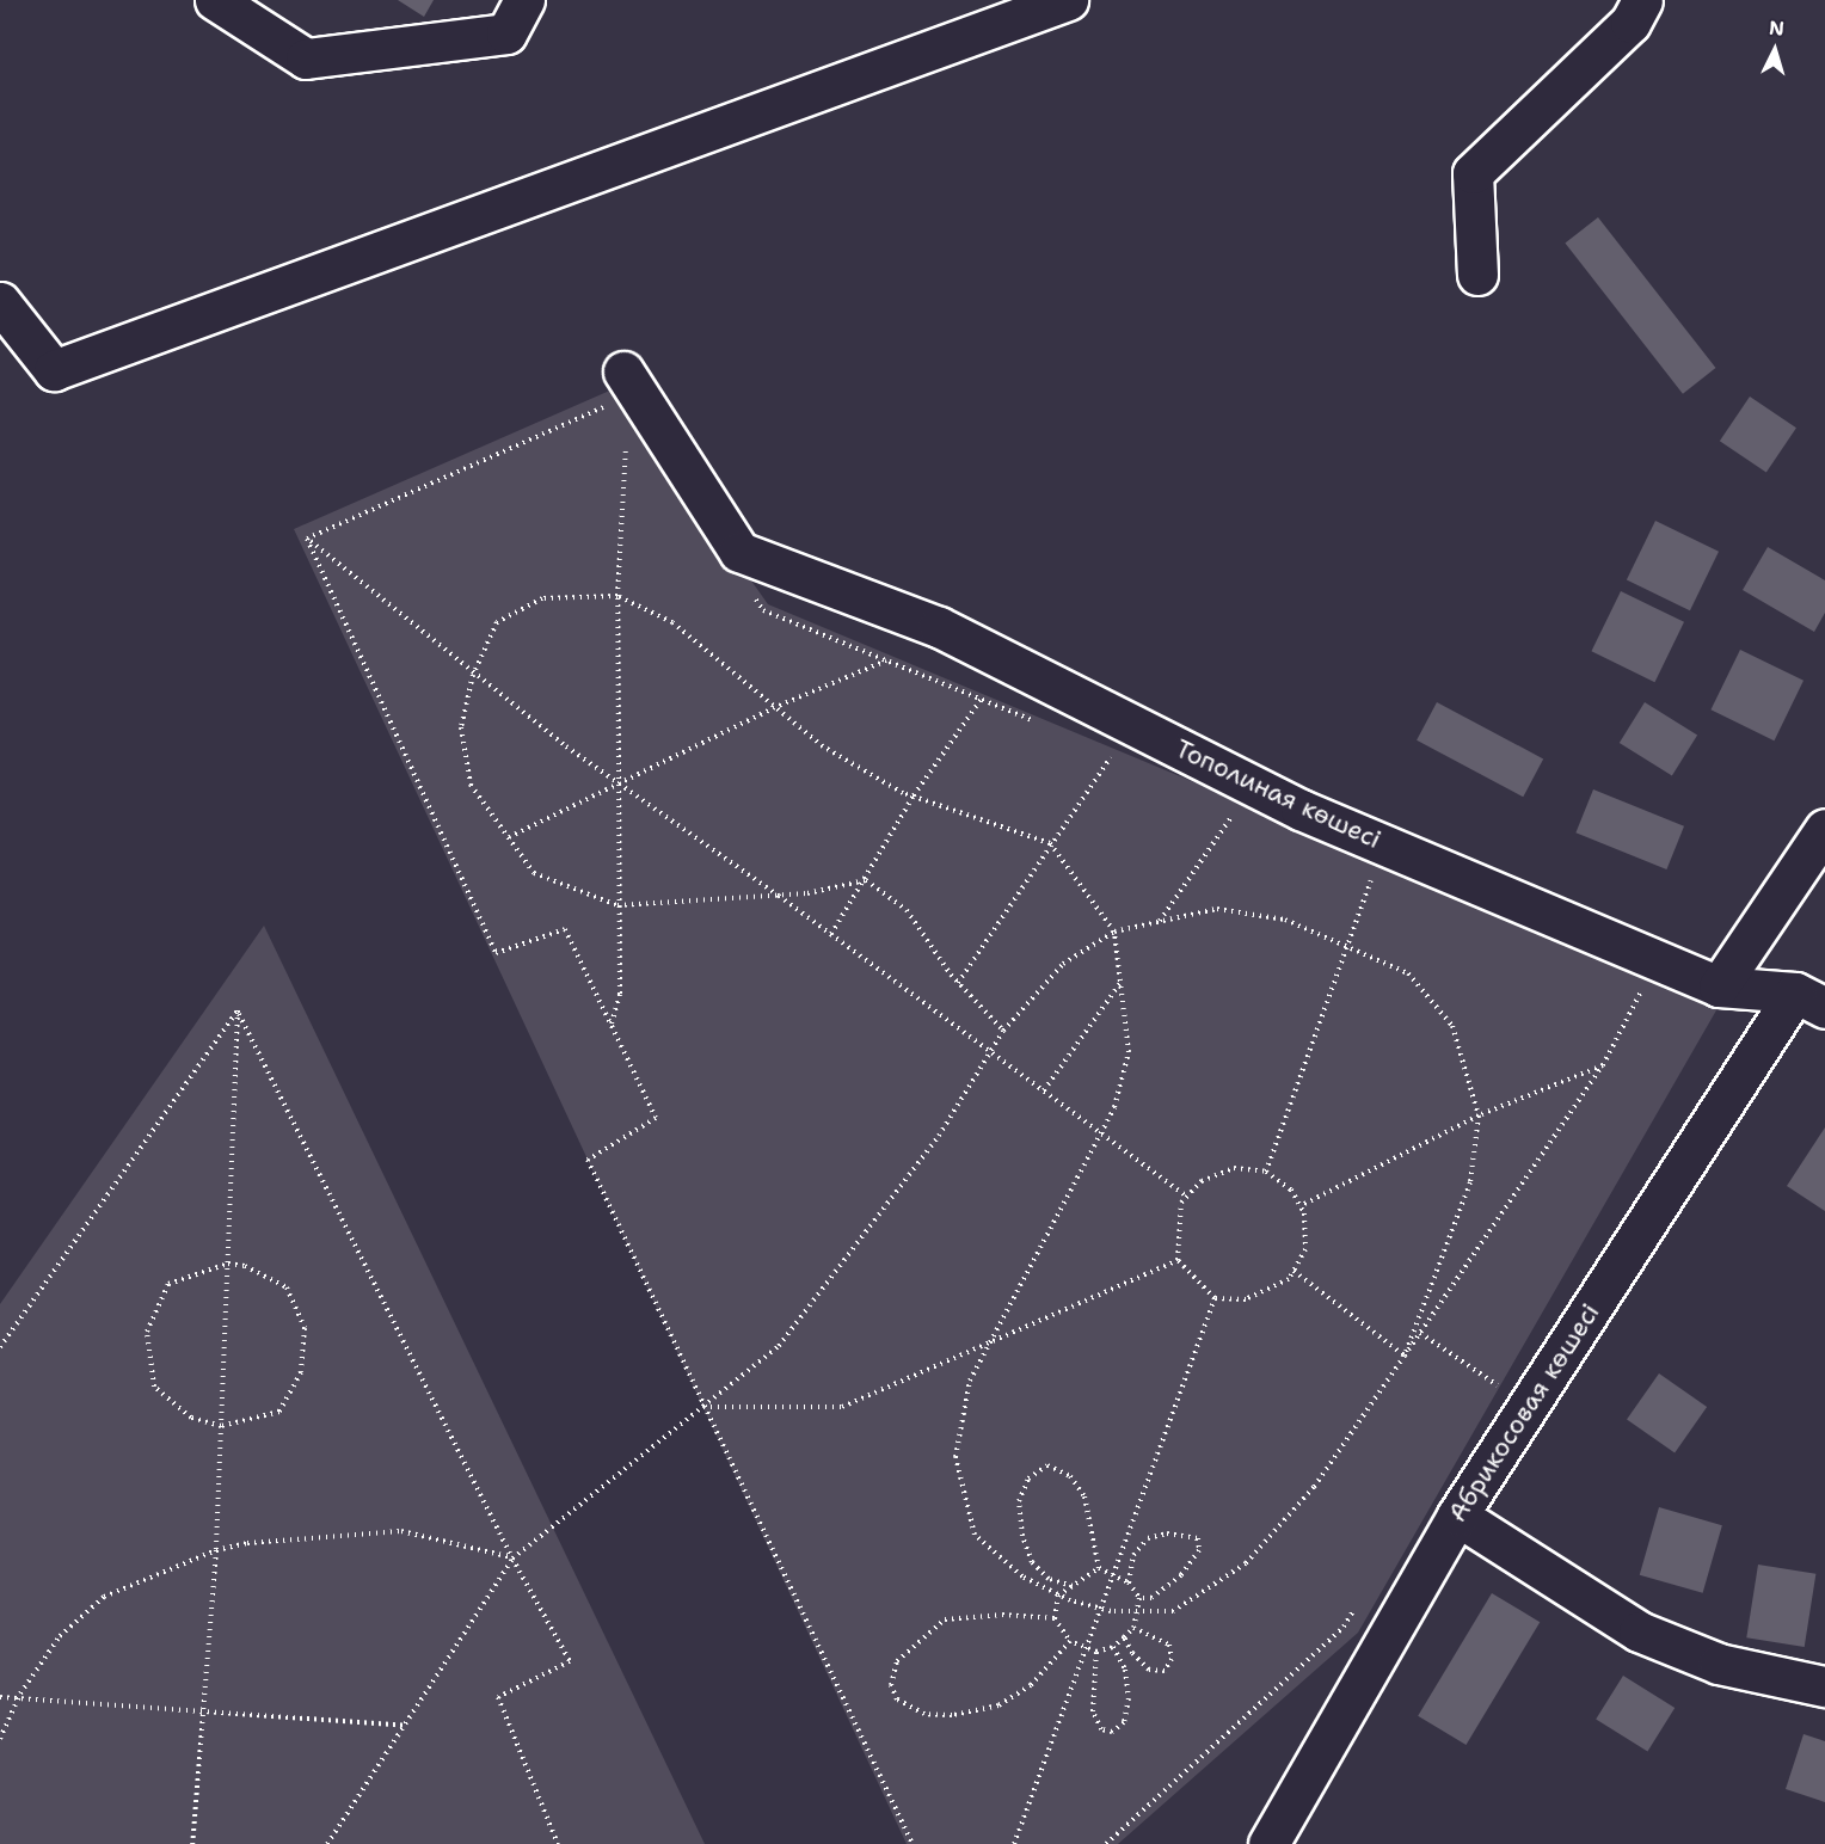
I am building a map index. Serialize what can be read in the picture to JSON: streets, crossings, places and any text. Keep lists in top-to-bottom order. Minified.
{"streets":{"street":["Тополиная көшесі","Абрикосовая көшесі"]},"crossings":[["Тополиная көшесі","Абрикосовая көшесі"]],"north":"top"}
